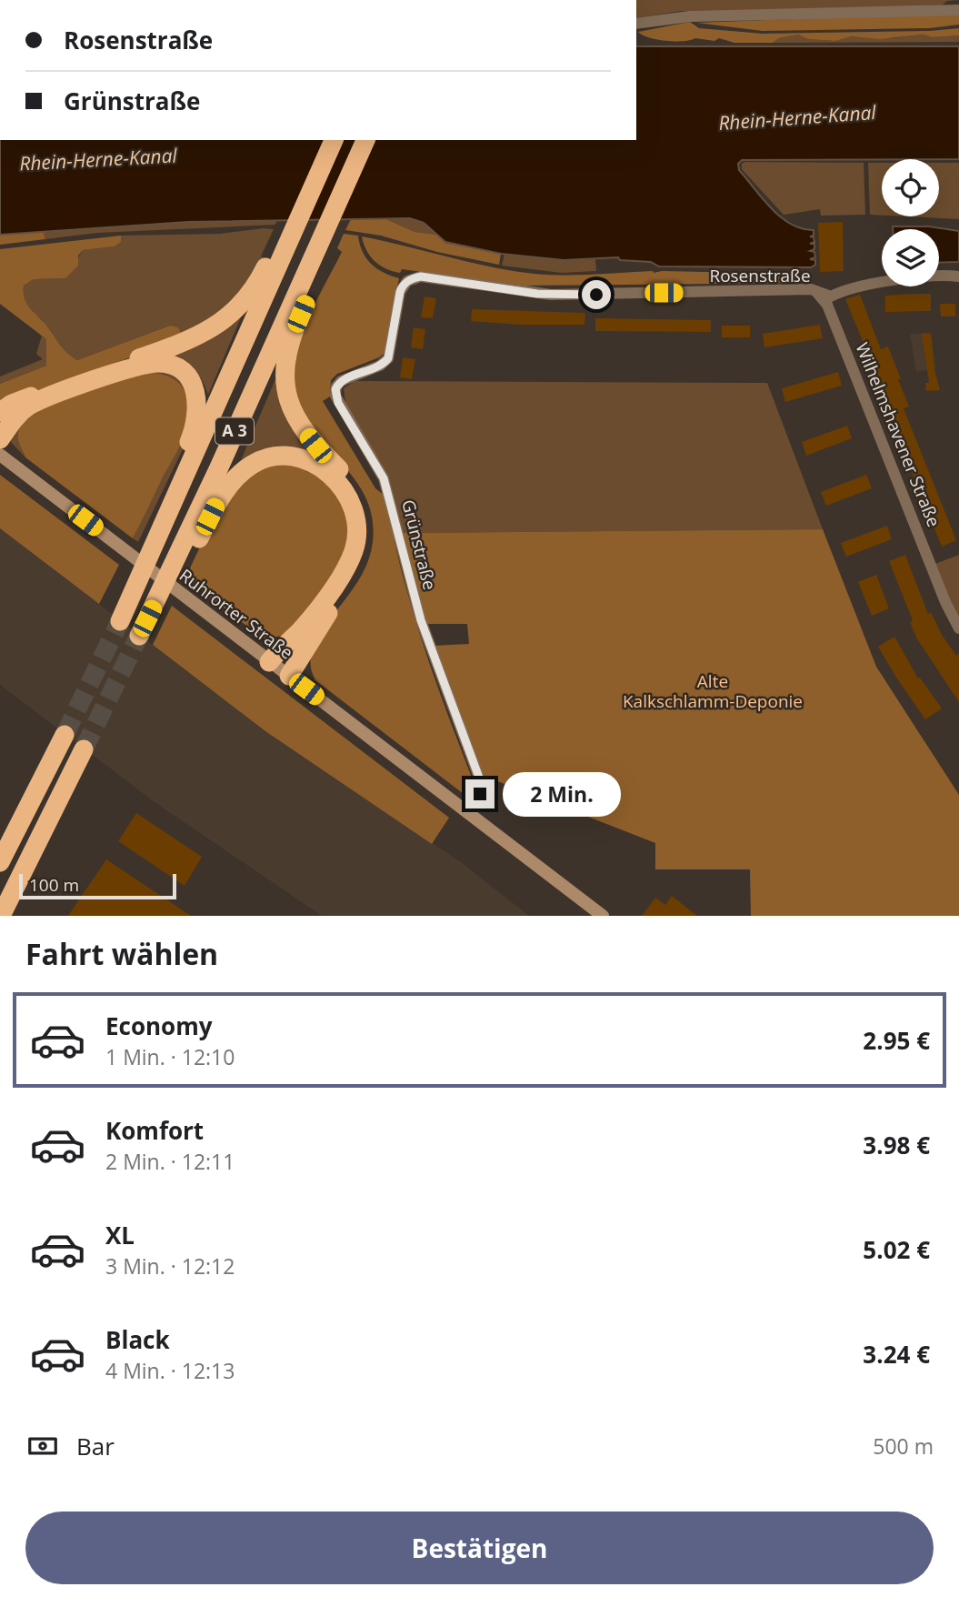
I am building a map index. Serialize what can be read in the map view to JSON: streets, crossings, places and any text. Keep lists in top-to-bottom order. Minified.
{"streets":{"highway":["A 3"],"main road":["Ruhrorter Straße"],"street":["Rosenstraße","Wilhelmshavener Straße","Grünstraße"]},"crossings":[["Rosenstraße","Wilhelmshavener Straße"],["Rosenstraße","Grünstraße"],["Grünstraße","Ruhrorter Straße"]],"water":["Rhein-Herne-Kanal"],"parks":["Alte Kalkschlamm-Deponie"],"scale_bar":"100 m","page":{"banner":["Rosenstraße","Grünstraße"],"bubble":"2 Min.","scale":"100 m","heading":"Fahrt wählen","list":[{"name":"Economy","note":"1 Min. · 12:10","value":"2.95 €"},{"name":"Komfort","note":"2 Min. · 12:11","value":"3.98 €"},{"name":"XL","note":"3 Min. · 12:12","value":"5.02 €"},{"name":"Black","note":"4 Min. · 12:13","value":"3.24 €"}],"pay":["Bar","500 m"],"buttons":"Bestätigen"}}
